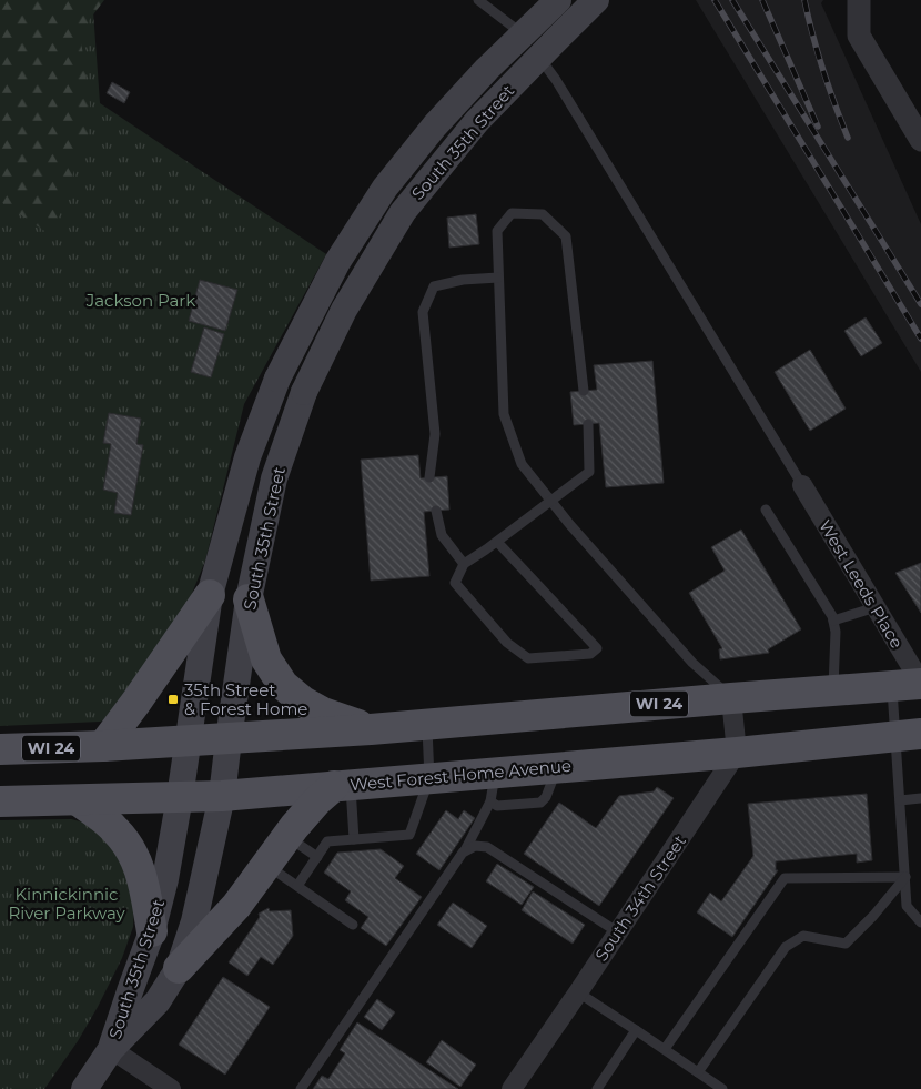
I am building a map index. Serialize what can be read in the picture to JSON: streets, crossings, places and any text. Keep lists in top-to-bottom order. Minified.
{"streets":{"main road":["South 35th Street","WI 24","West Forest Home Avenue"],"street":["West Leeds Place","South 34th Street"]},"crossings":[["South 35th Street","WI 24"],["South 35th Street","West Forest Home Avenue"],["West Leeds Place","WI 24"],["West Forest Home Avenue","South 34th Street"]],"parks":["Jackson Park","Kinnickinnic River Parkway"],"places":{"transit":["35th Street & Forest Home"]}}
